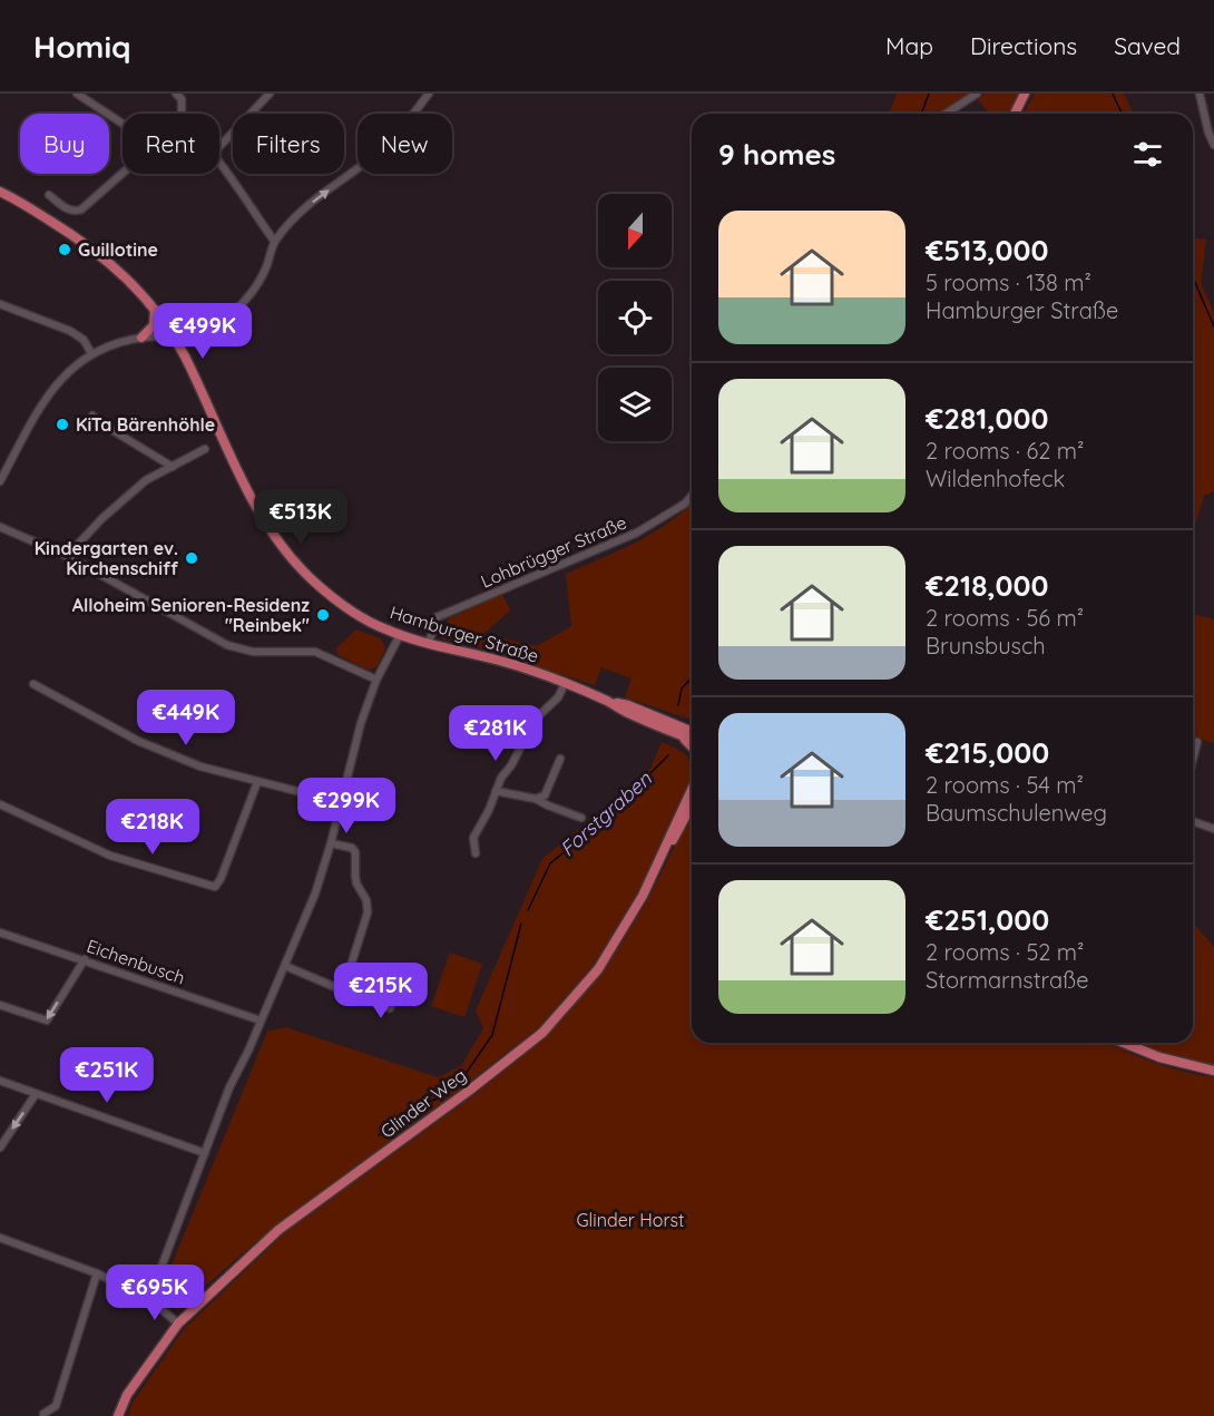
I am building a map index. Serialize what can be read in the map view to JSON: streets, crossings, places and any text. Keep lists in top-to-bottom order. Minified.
{"streets":{"main road":["Hamburger Straße","Glinder Weg"],"street":["Lohbrügger Straße","Eichenbusch"]},"crossings":[["Lohbrügger Straße","Hamburger Straße"]],"water":["Forstgraben"],"parks":["Glinder Horst"],"places":["Guillotine","KiTa Bärenhöhle","Kindergarten ev. Kirchenschiff","Alloheim Senioren-Residenz \"Reinbek\""],"north":"bottom","page":{"header":"Homiq","nav":["Map","Directions","Saved"],"chip":["Buy","Rent","Filters","New"],"heading":"9 homes","list":[{"name":"€513,000","note":"5 rooms · 138 m² · Hamburger Straße"},{"name":"€281,000","note":"2 rooms · 62 m² · Wildenhofeck"},{"name":"€218,000","note":"2 rooms · 56 m² · Brunsbusch"},{"name":"€215,000","note":"2 rooms · 54 m² · Baumschulenweg"},{"name":"€251,000","note":"2 rooms · 52 m² · Stormarnstraße"}],"price":["€499K","€513K","€449K","€281K","€299K","€218K","€215K","€251K","€695K"]}}
